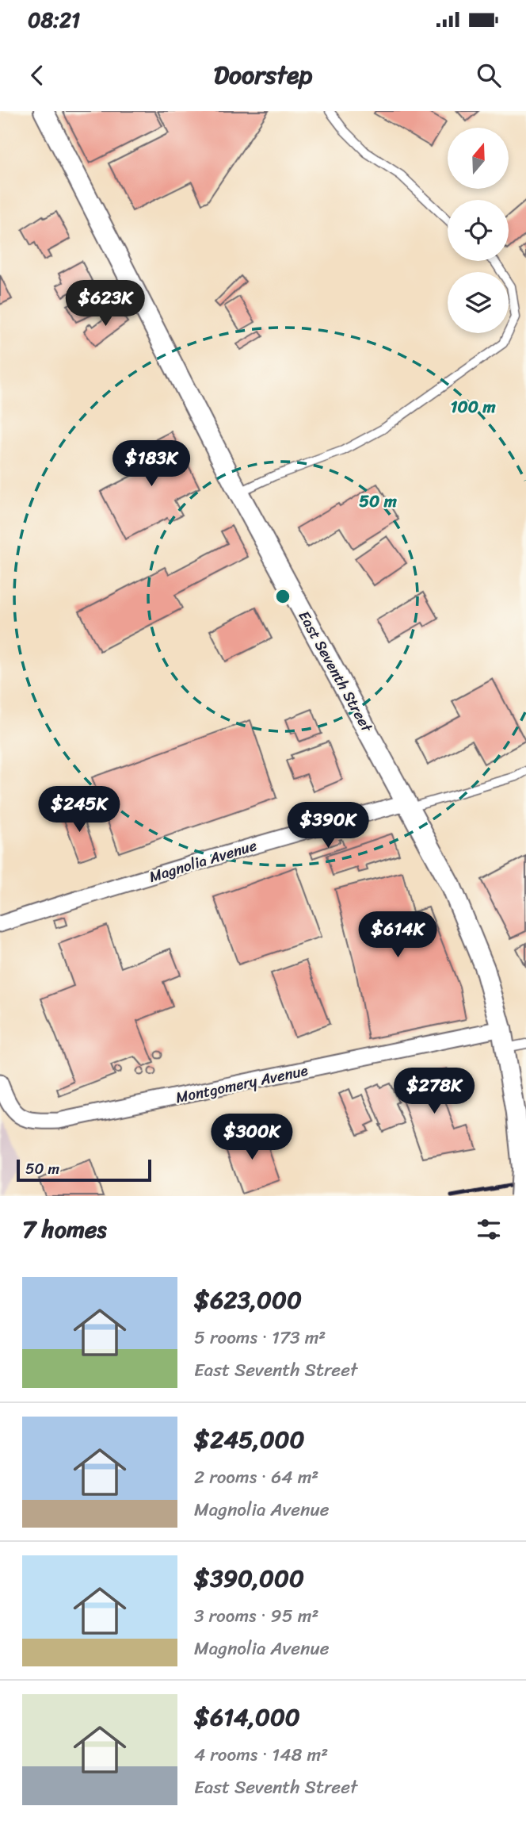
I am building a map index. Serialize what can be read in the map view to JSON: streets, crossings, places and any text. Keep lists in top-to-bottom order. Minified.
{"streets":{"street":["East Seventh Street","Magnolia Avenue","Montgomery Avenue"]},"crossings":[["East Seventh Street","Magnolia Avenue"],["East Seventh Street","Montgomery Avenue"]],"scale_bar":"50 m","north":"top","page":{"status":"08:21","header":"Doorstep","price":["$623K","$183K","$245K","$390K","$614K","$278K","$300K"],"scale":"50 m","heading":"7 homes","list":[{"name":"$623,000","note":"5 rooms · 173 m² · East Seventh Street"},{"name":"$245,000","note":"2 rooms · 64 m² · Magnolia Avenue"},{"name":"$390,000","note":"3 rooms · 95 m² · Magnolia Avenue"},{"name":"$614,000","note":"4 rooms · 148 m² · East Seventh Street"}]},"rings":["100 m","50 m"]}
